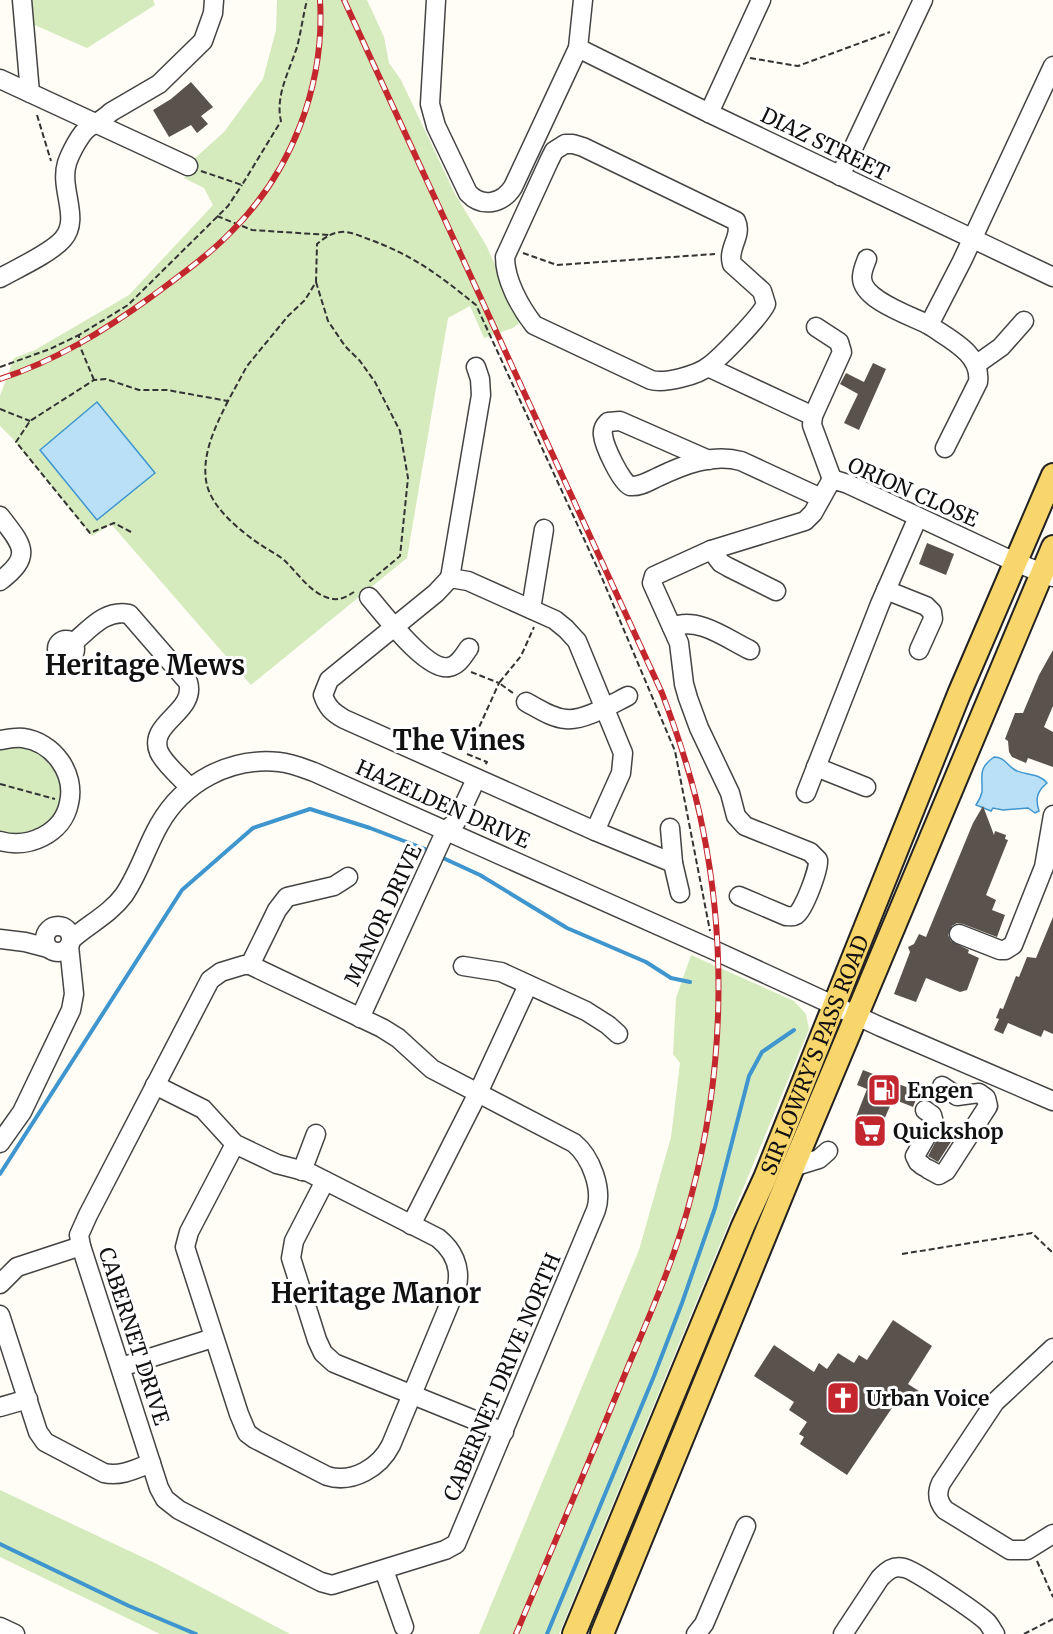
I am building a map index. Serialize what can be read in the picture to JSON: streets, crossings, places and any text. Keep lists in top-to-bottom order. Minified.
{"streets":{"main road":["SIR LOWRY'S PASS ROAD"],"street":["DIAZ STREET","ORION CLOSE","HAZELDEN DRIVE","MANOR DRIVE","CABERNET DRIVE","CABERNET DRIVE NORTH"]},"crossings":[["ORION CLOSE","SIR LOWRY'S PASS ROAD"],["HAZELDEN DRIVE","MANOR DRIVE"],["HAZELDEN DRIVE","SIR LOWRY'S PASS ROAD"],["CABERNET DRIVE","CABERNET DRIVE NORTH"]],"districts":["Heritage Mews","The Vines","Heritage Manor"],"places":{"fuel station":["Engen"],"supermarket":["Quickshop"],"church":["Urban Voice"]}}
